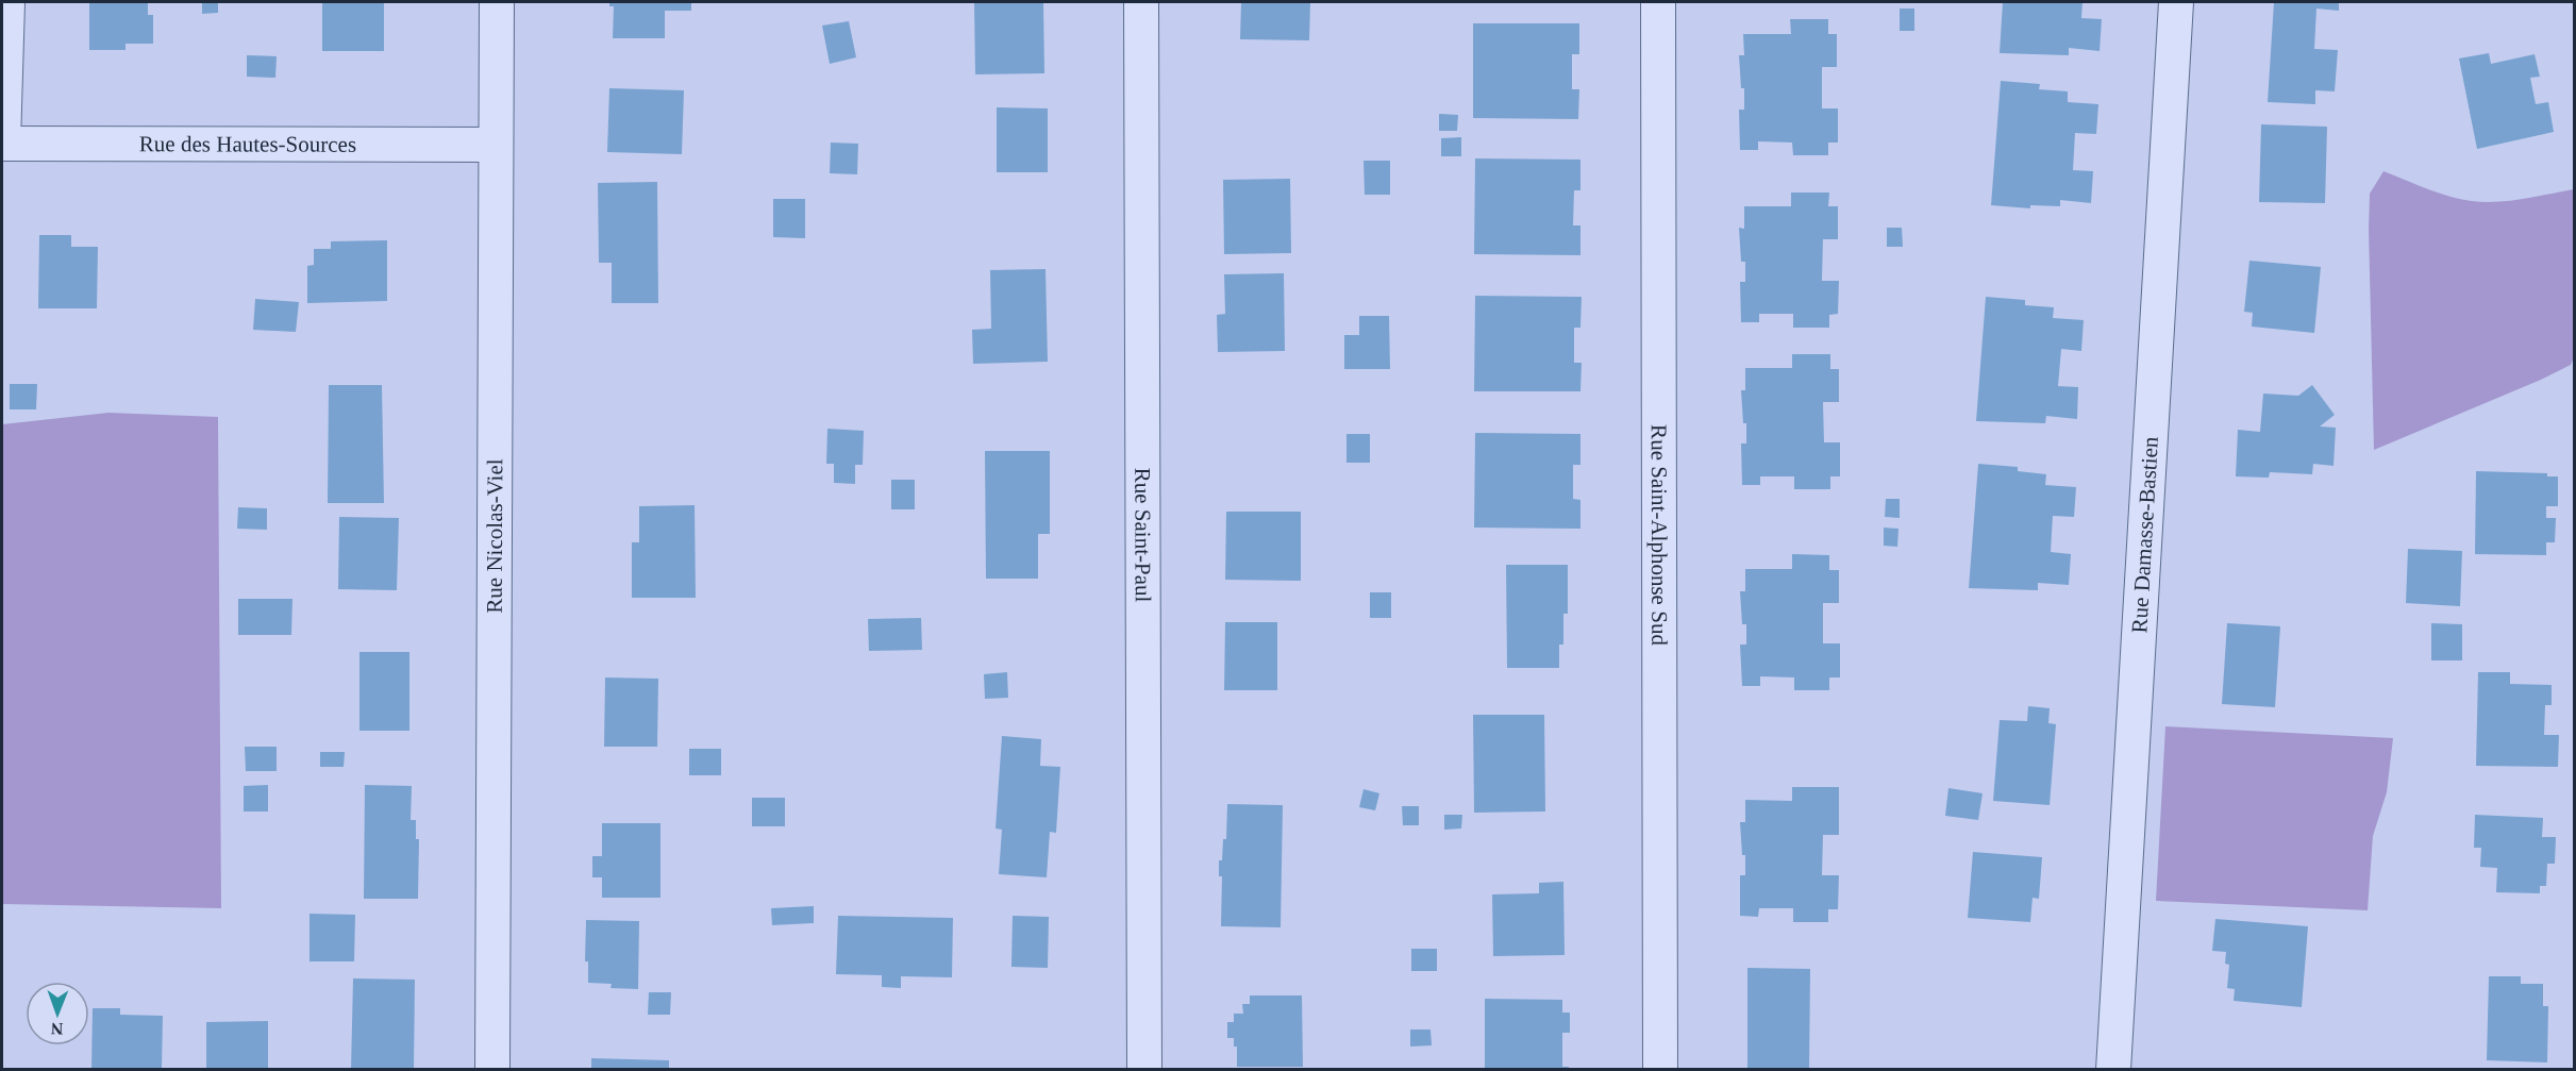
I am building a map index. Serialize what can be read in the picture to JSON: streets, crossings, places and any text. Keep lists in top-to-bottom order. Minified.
{"streets":{"street":["Rue des Hautes-Sources","Rue Nicolas-Viel","Rue Saint-Alphonse Sud","Rue Damasse-Bastien","Rue Saint-Paul"]},"crossings":[["Rue des Hautes-Sources","Rue Nicolas-Viel"]],"north":"bottom"}
